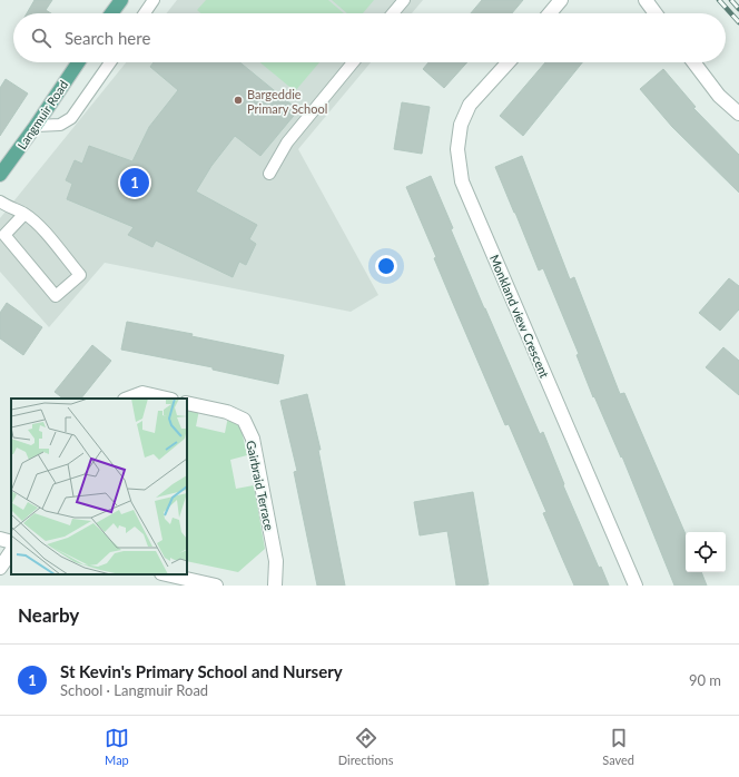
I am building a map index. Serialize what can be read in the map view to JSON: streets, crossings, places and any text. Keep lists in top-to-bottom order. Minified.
{"streets":{"main road":["Langmuir Road"],"street":["Monkland view Crescent","Gairbraid Terrace"]},"places":["Bargeddie Primary School"],"page":{"search":"Search here","pins":"1","heading":"Nearby","list":[{"mark":"1","name":"St Kevin's Primary School and Nursery","note":"School · Langmuir Road","value":"90 m"}],"nav":["Map","Directions","Saved"]}}
